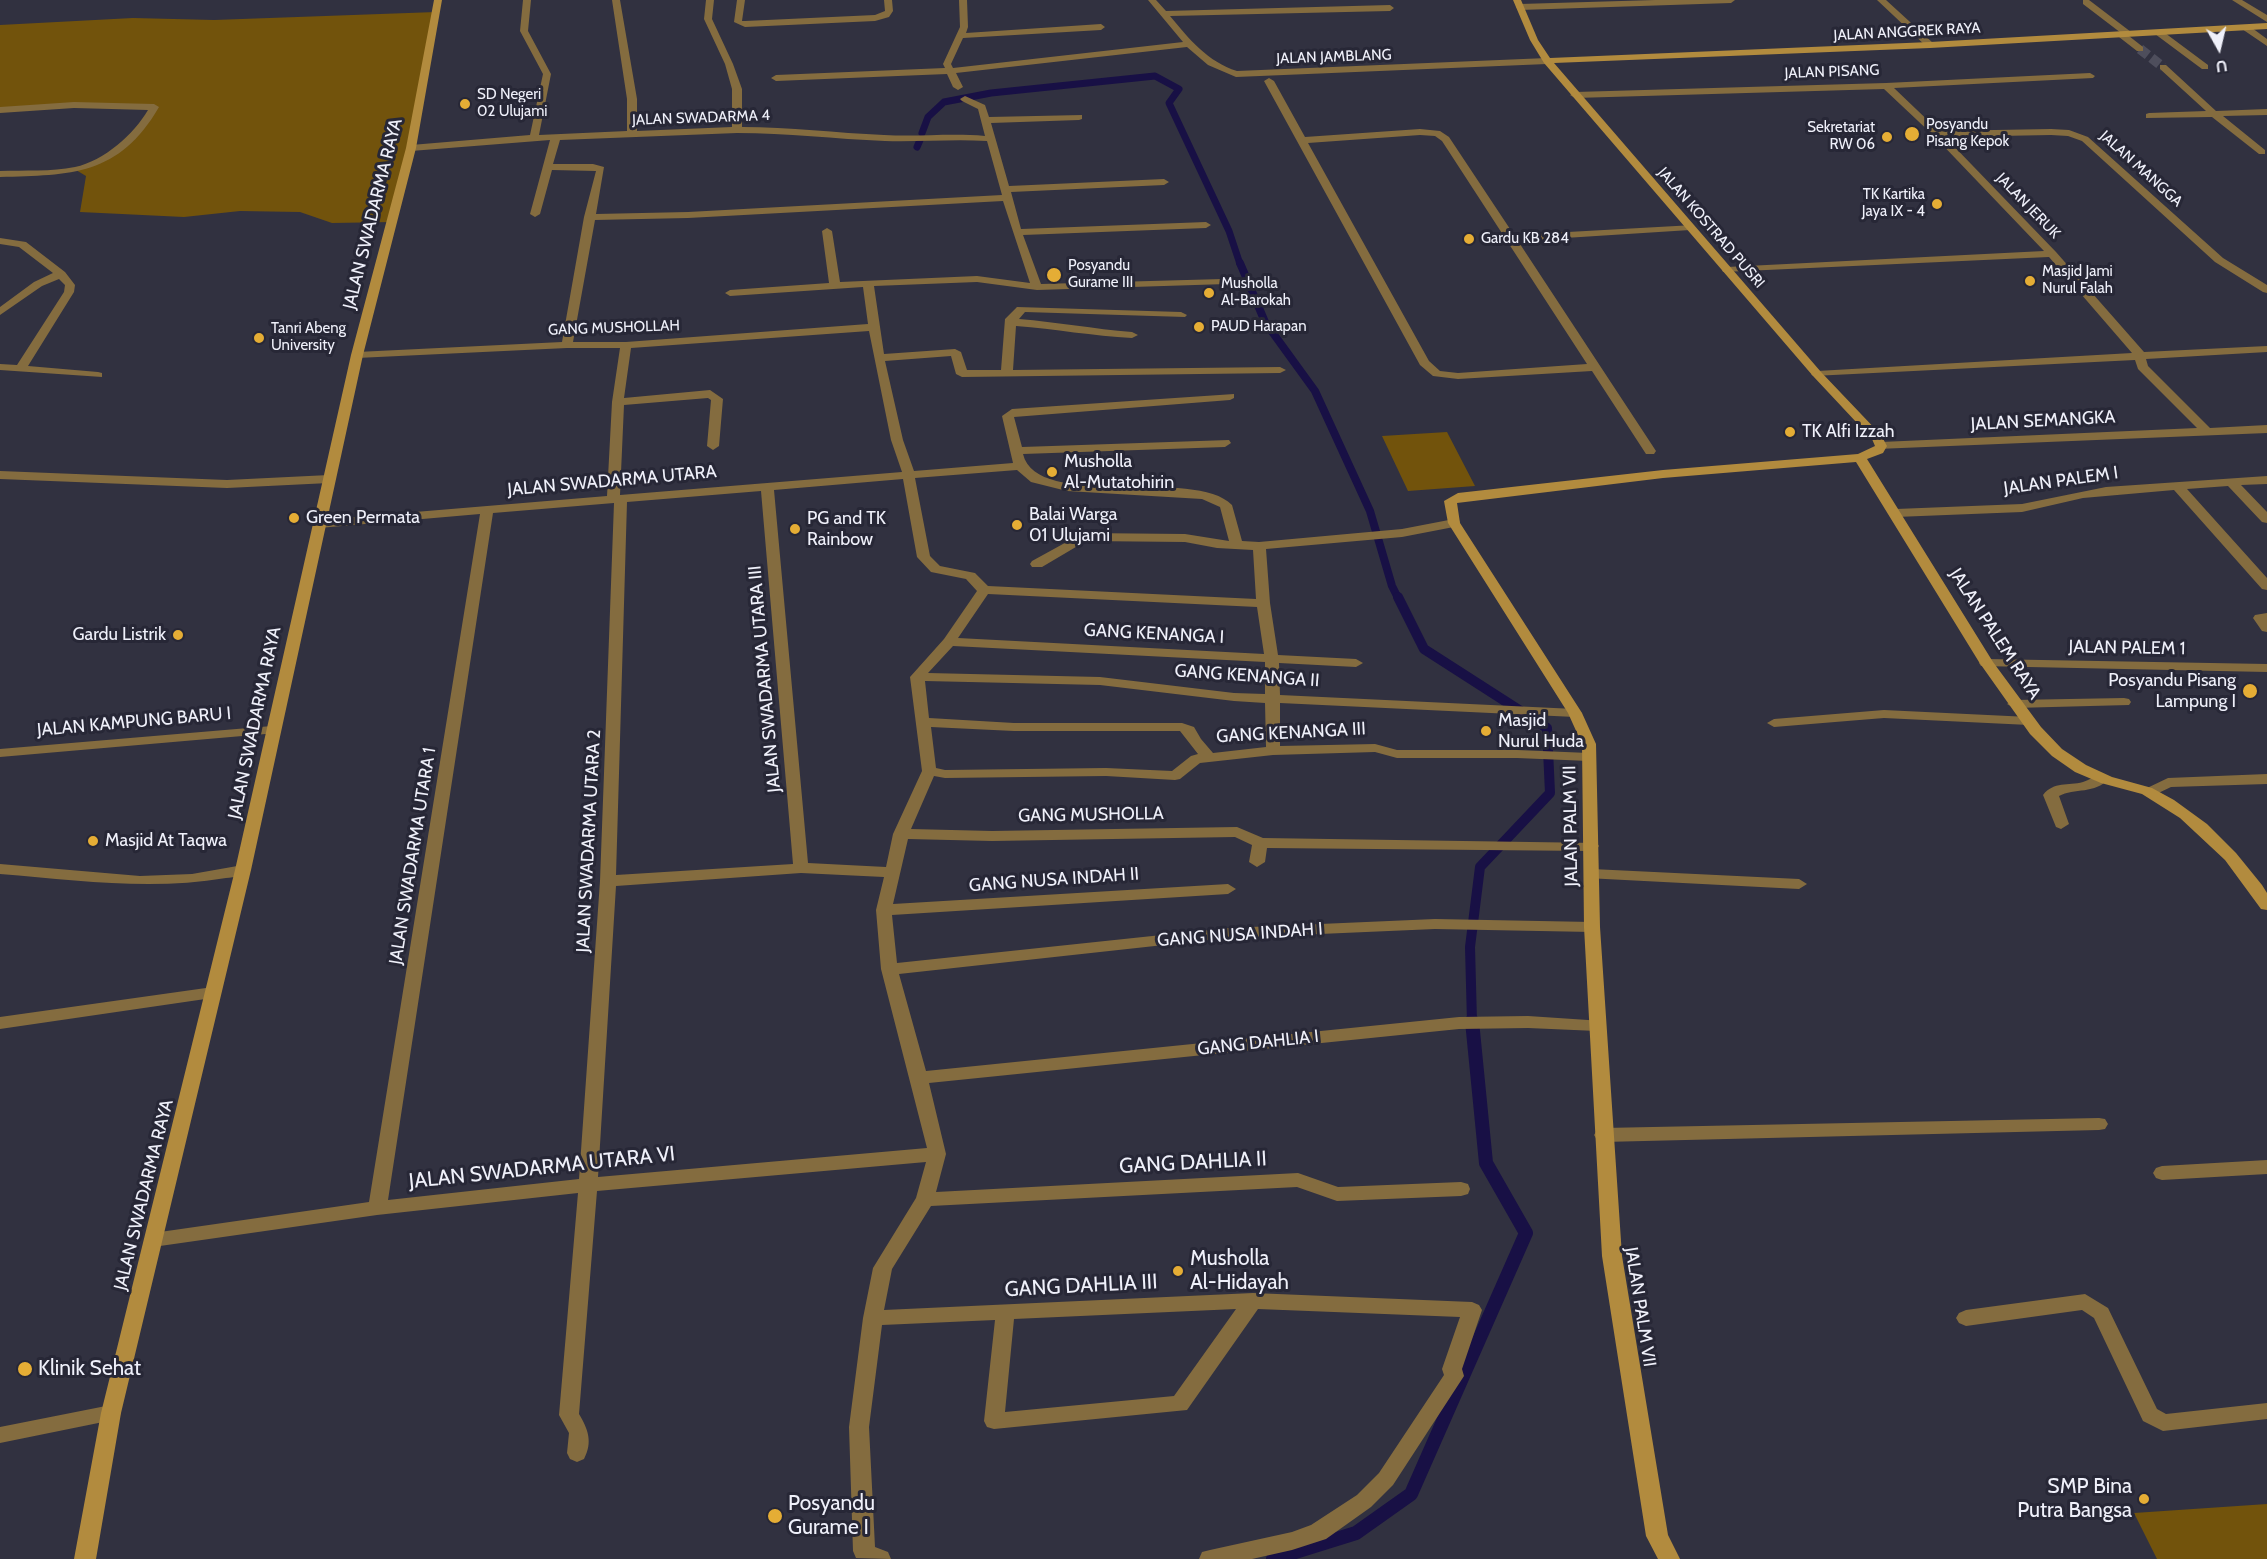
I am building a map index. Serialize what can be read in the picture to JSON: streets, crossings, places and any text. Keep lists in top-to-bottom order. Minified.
{"streets":{"street":["JALAN ANGGREK RAYA","JALAN JAMBLANG","JALAN PISANG","JALAN SWADARMA 4","JALAN MANGGA","JALAN JERUK","JALAN SWADARMA RAYA","JALAN KOSTRAD PUSRI","GANG MUSHOLLAH","JALAN SEMANGKA","JALAN SWADARMA UTARA","JALAN PALEM I","GANG KENANGA I","JALAN PALEM RAYA","JALAN PALEM 1","GANG KENANGA II","JALAN SWADARMA UTARA III","JALAN KAMPUNG BARU I","GANG KENANGA III","GANG MUSHOLLA","JALAN PALM VII","JALAN SWADARMA UTARA 2","JALAN SWADARMA UTARA 1","GANG NUSA INDAH II","GANG NUSA INDAH I","GANG DAHLIA I","GANG DAHLIA II","JALAN SWADARMA UTARA VI","GANG DAHLIA III"]},"crossings":[["JALAN ANGGREK RAYA","JALAN JAMBLANG"],["JALAN ANGGREK RAYA","JALAN KOSTRAD PUSRI"],["JALAN JAMBLANG","JALAN KOSTRAD PUSRI"],["JALAN PISANG","JALAN JERUK"],["JALAN PISANG","JALAN KOSTRAD PUSRI"],["JALAN SWADARMA 4","JALAN SWADARMA RAYA"],["JALAN MANGGA","JALAN JERUK"],["JALAN SWADARMA RAYA","GANG MUSHOLLAH"],["JALAN SWADARMA RAYA","JALAN SWADARMA UTARA"],["JALAN SWADARMA RAYA","JALAN KAMPUNG BARU I"],["JALAN SWADARMA RAYA","JALAN SWADARMA UTARA VI"],["JALAN KOSTRAD PUSRI","JALAN SEMANGKA"],["GANG MUSHOLLAH","JALAN SWADARMA UTARA 2"],["JALAN SWADARMA UTARA","JALAN SWADARMA UTARA III"],["JALAN SWADARMA UTARA","JALAN SWADARMA UTARA 2"],["JALAN SWADARMA UTARA","JALAN SWADARMA UTARA 1"],["JALAN PALEM I","JALAN PALEM RAYA"],["JALAN PALEM RAYA","JALAN PALEM 1"],["GANG KENANGA II","JALAN PALM VII"],["GANG KENANGA III","JALAN PALM VII"],["JALAN PALM VII","GANG NUSA INDAH I"],["JALAN PALM VII","GANG DAHLIA I"],["JALAN SWADARMA UTARA 2","JALAN SWADARMA UTARA VI"],["JALAN SWADARMA UTARA 1","JALAN SWADARMA UTARA VI"]],"places":["SD Negeri 02 Ulujami","Posyandu Pisang Kepok","Sekretariat RW 06","TK Kartika Jaya IX - 4","Gardu KB 284","Posyandu Gurame III","Masjid Jami Nurul Falah","Musholla Al-Barokah","PAUD Harapan","Tanri Abeng University","TK Alfi Izzah","Musholla Al-Mutatohirin","Green Permata","Balai Warga 01 Ulujami","PG and TK Rainbow","Gardu Listrik","Posyandu Pisang Lampung I","Masjid Nurul Huda","Masjid At Taqwa","Musholla Al-Hidayah","Klinik Sehat","SMP Bina Putra Bangsa","Posyandu Gurame I"],"north":"bottom"}
